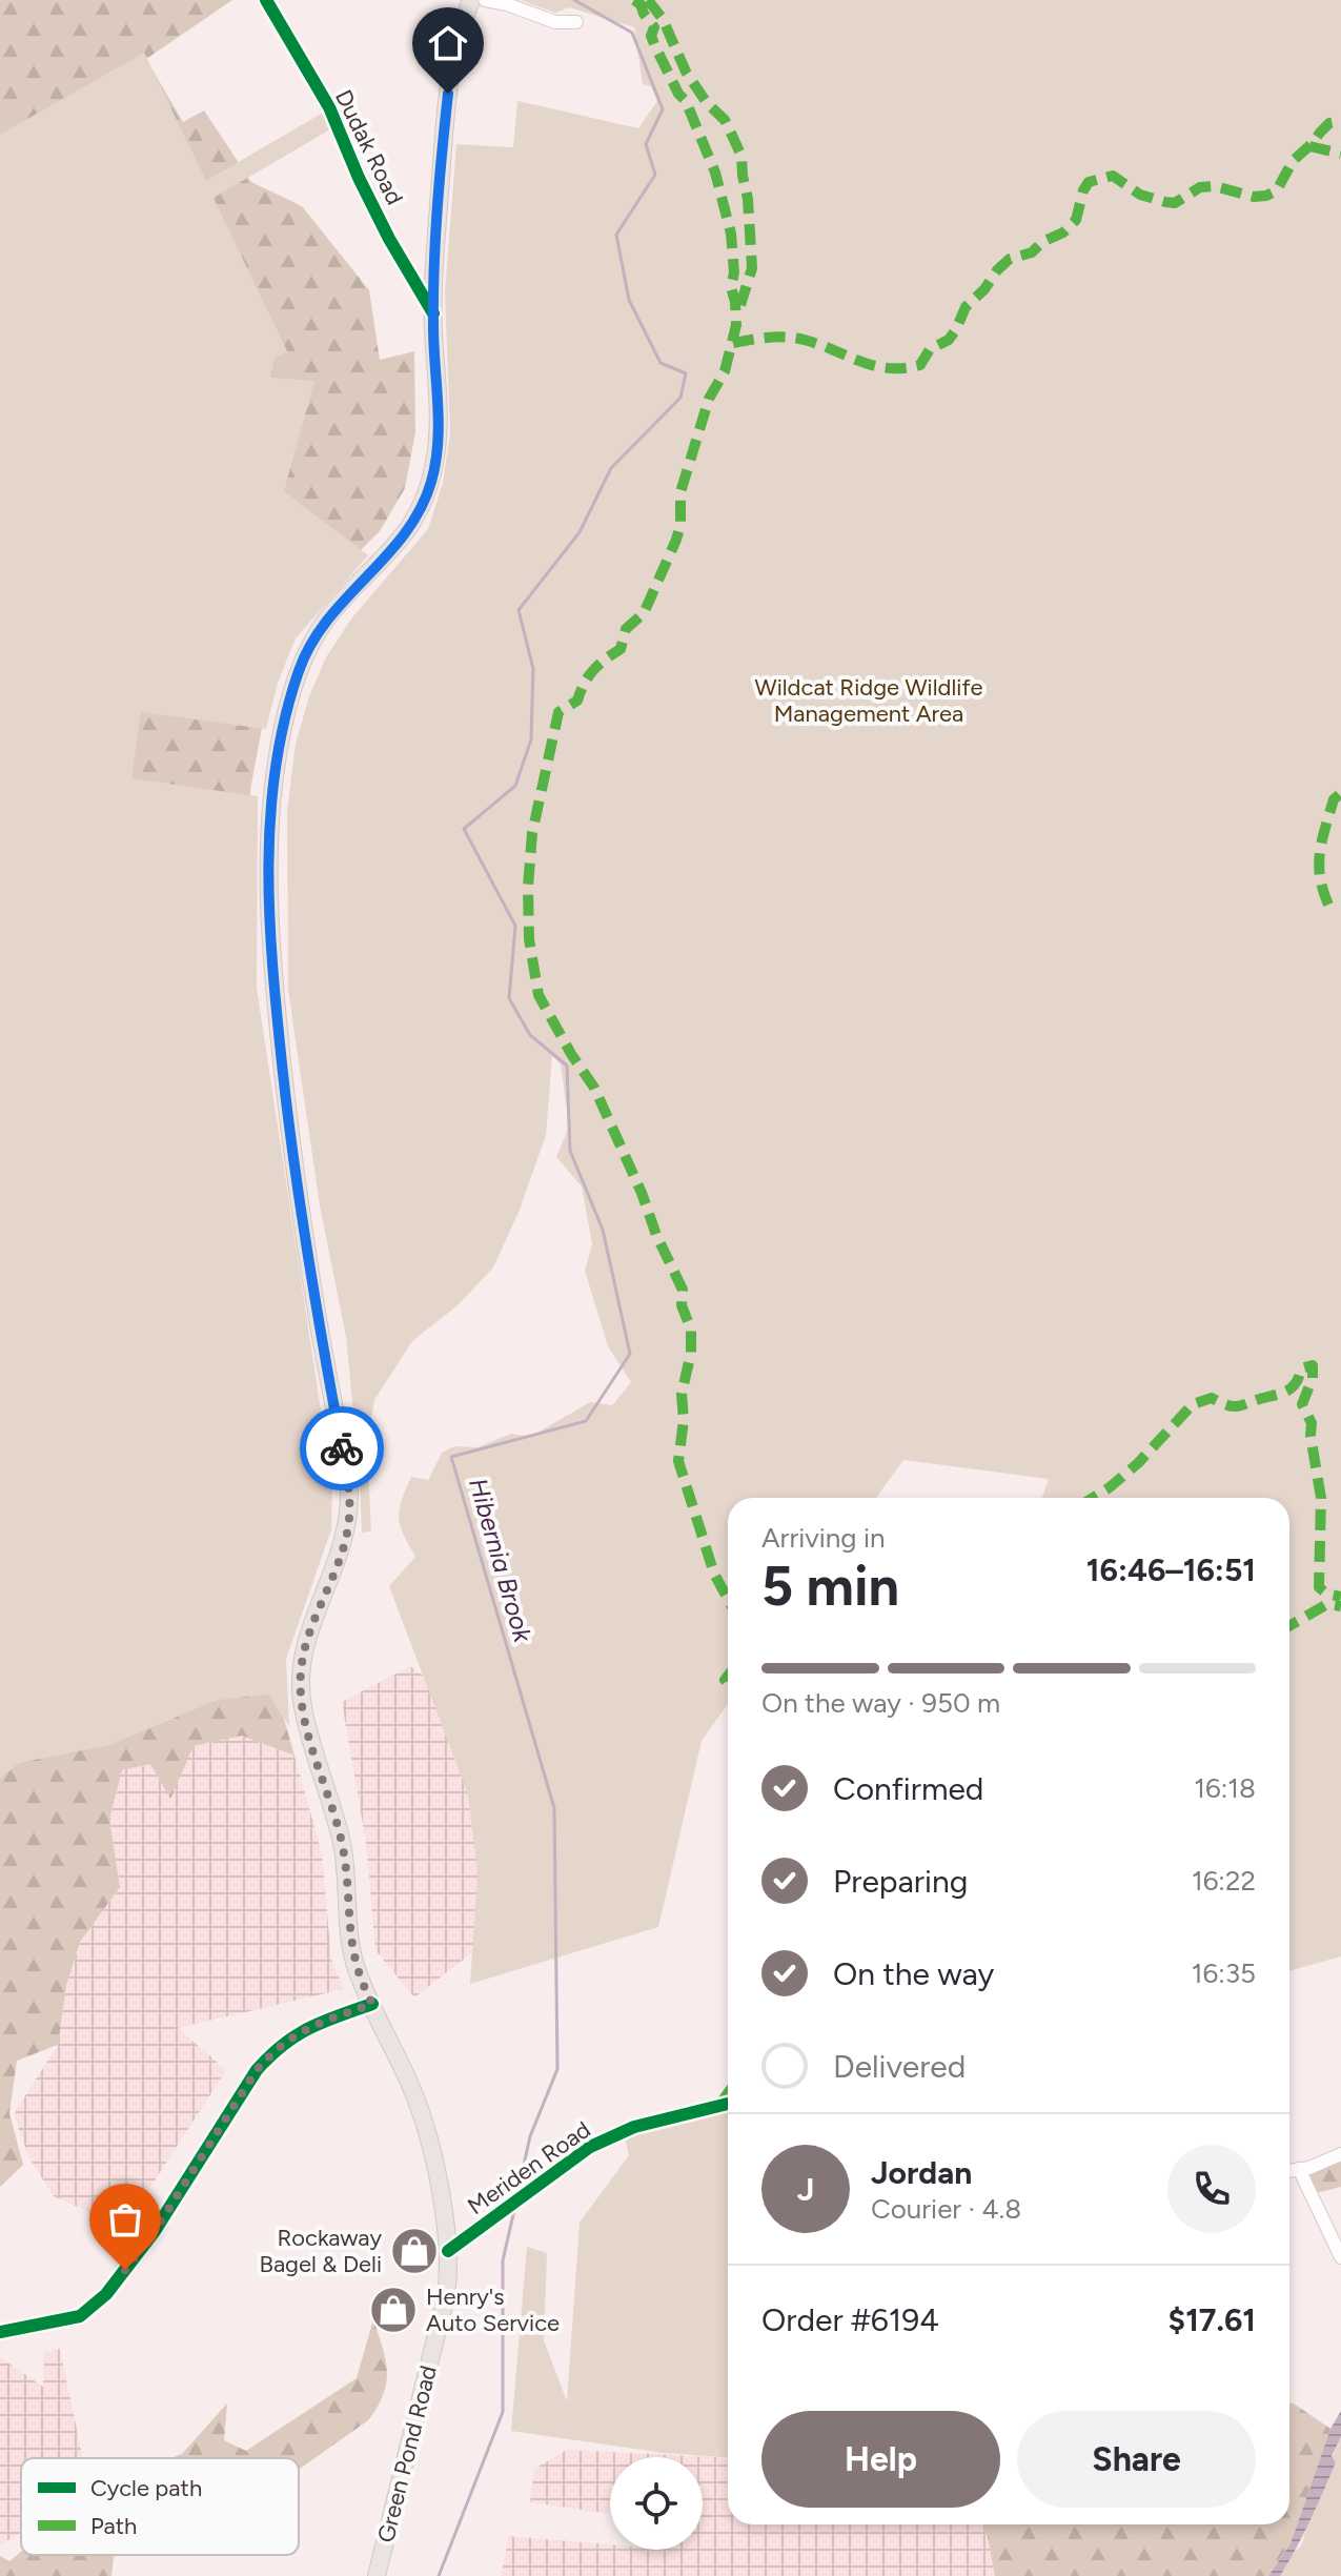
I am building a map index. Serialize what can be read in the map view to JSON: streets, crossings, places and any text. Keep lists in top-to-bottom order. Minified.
{"streets":{"main road":["Green Pond Road"],"street":["Dudak Road","Meriden Road"]},"crossings":[["Dudak Road","Green Pond Road"],["Meriden Road","Green Pond Road"]],"water":["Hibernia Brook"],"parks":["Wildcat Ridge Wildlife Management Area"],"places":{"shop":["Rockaway Bagel & Deli","Henry's Auto Service"]},"legend":["Cycle path","Path"],"page":{"heading":["5 min","Arriving in","16:46–16:51"],"panel":["Jordan","Courier · 4.8","Order #6194","$17.61"],"bar":"On the way · 950 m","list":[["Confirmed","16:18"],["Preparing","16:22"],["On the way","16:35"],"Delivered"],"round":"J","buttons":["Help","Share"]}}
